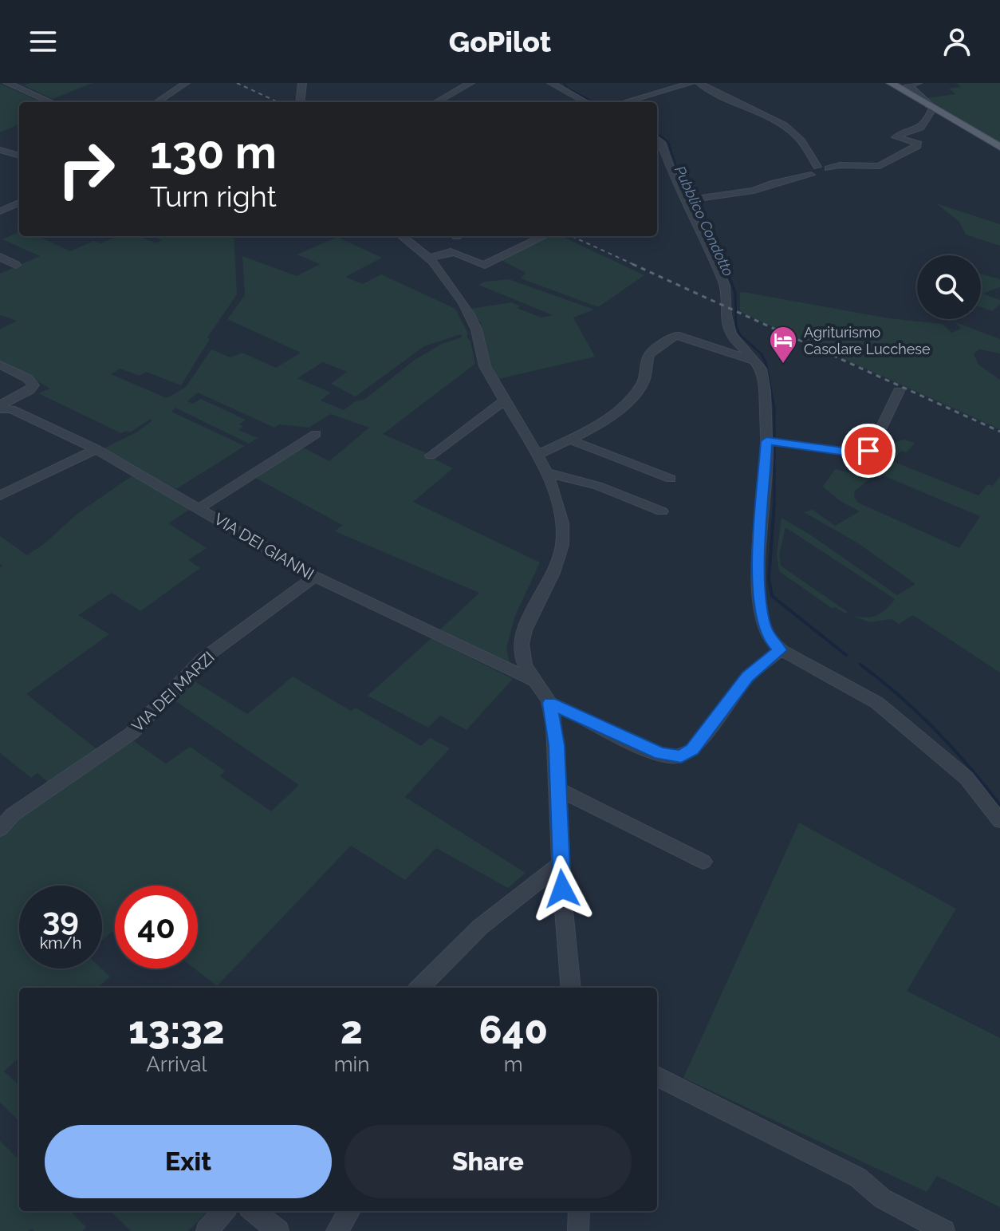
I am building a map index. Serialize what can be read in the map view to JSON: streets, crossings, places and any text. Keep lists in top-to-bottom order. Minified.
{"streets":{"street":["VIA DEI GIANNI","VIA DEI MARZI"]},"crossings":[["VIA DEI GIANNI","VIA DEI MARZI"]],"water":["Pubblico Condotto"],"places":{"hotel":["Agriturismo Casolare Lucchese"]},"page":{"header":"GoPilot","turn":["130 m","Turn right"],"speed":"39 km/h","limit":"40","eta":["13:32","Arrival","2","min","640","m"],"buttons":["Exit","Share"]}}
